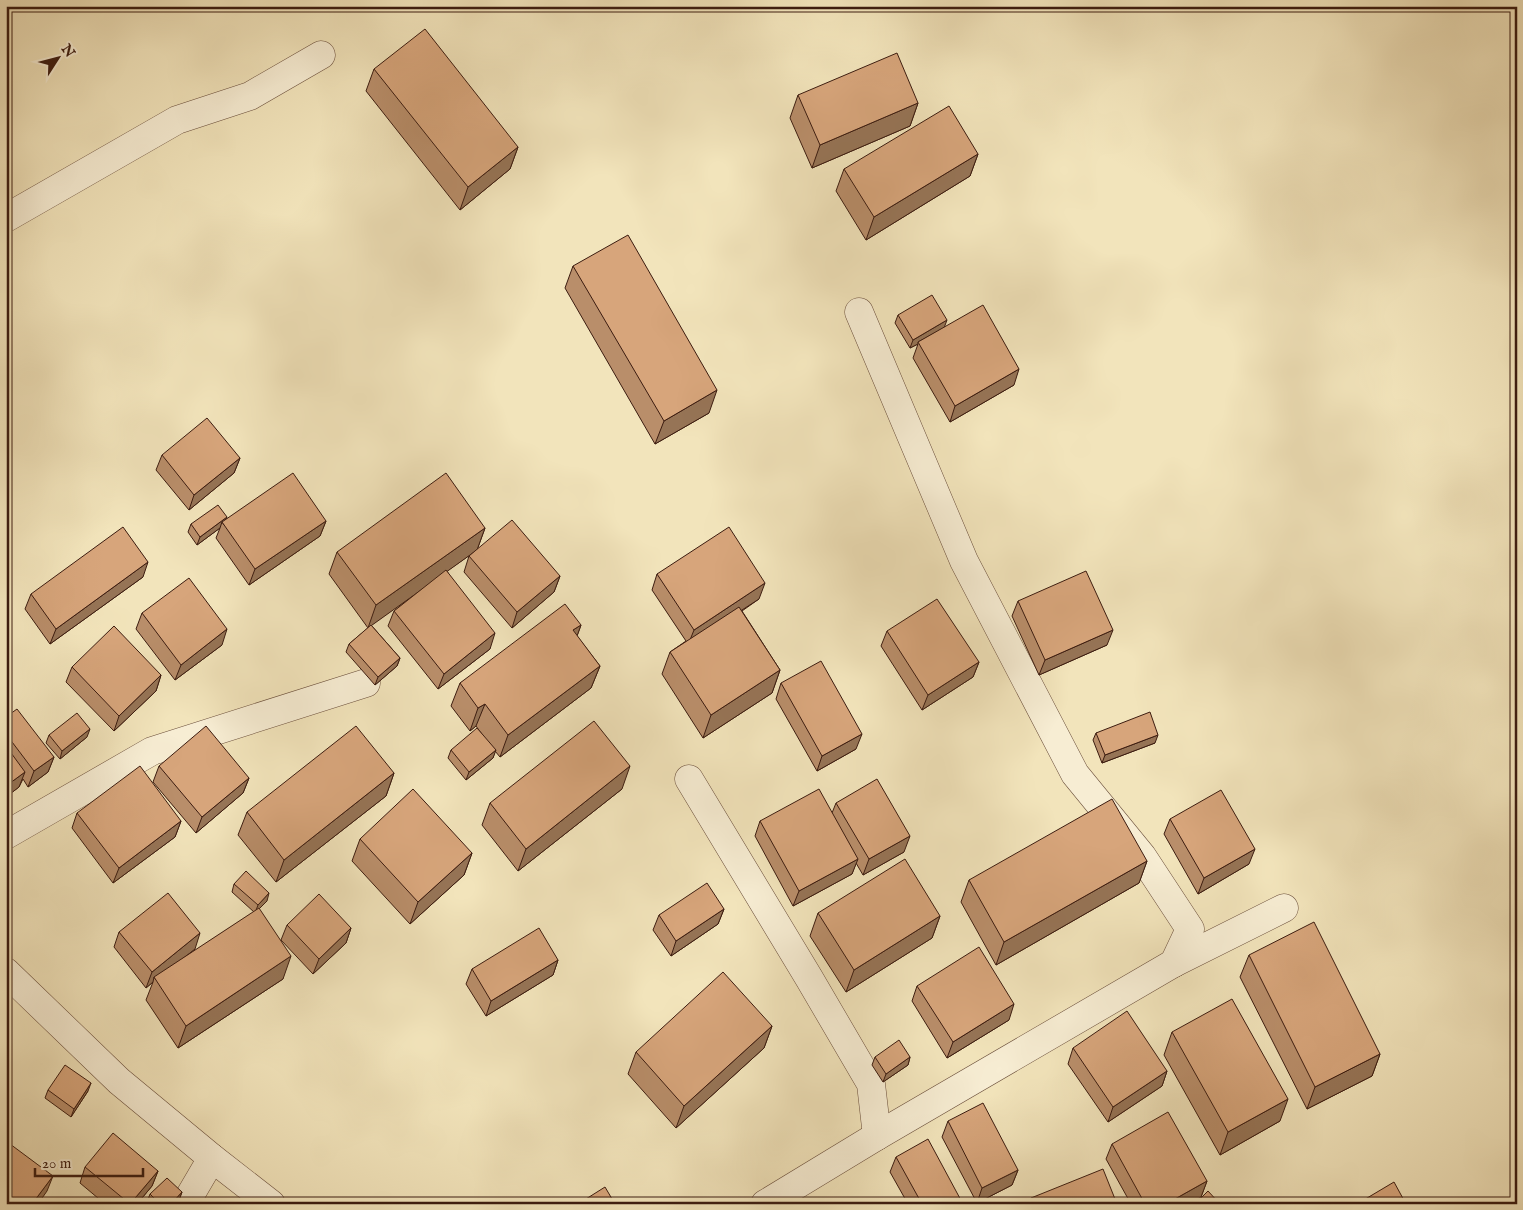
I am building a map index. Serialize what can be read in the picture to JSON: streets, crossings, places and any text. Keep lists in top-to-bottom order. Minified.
{"scale_bar":"20 m","north":"top right"}
